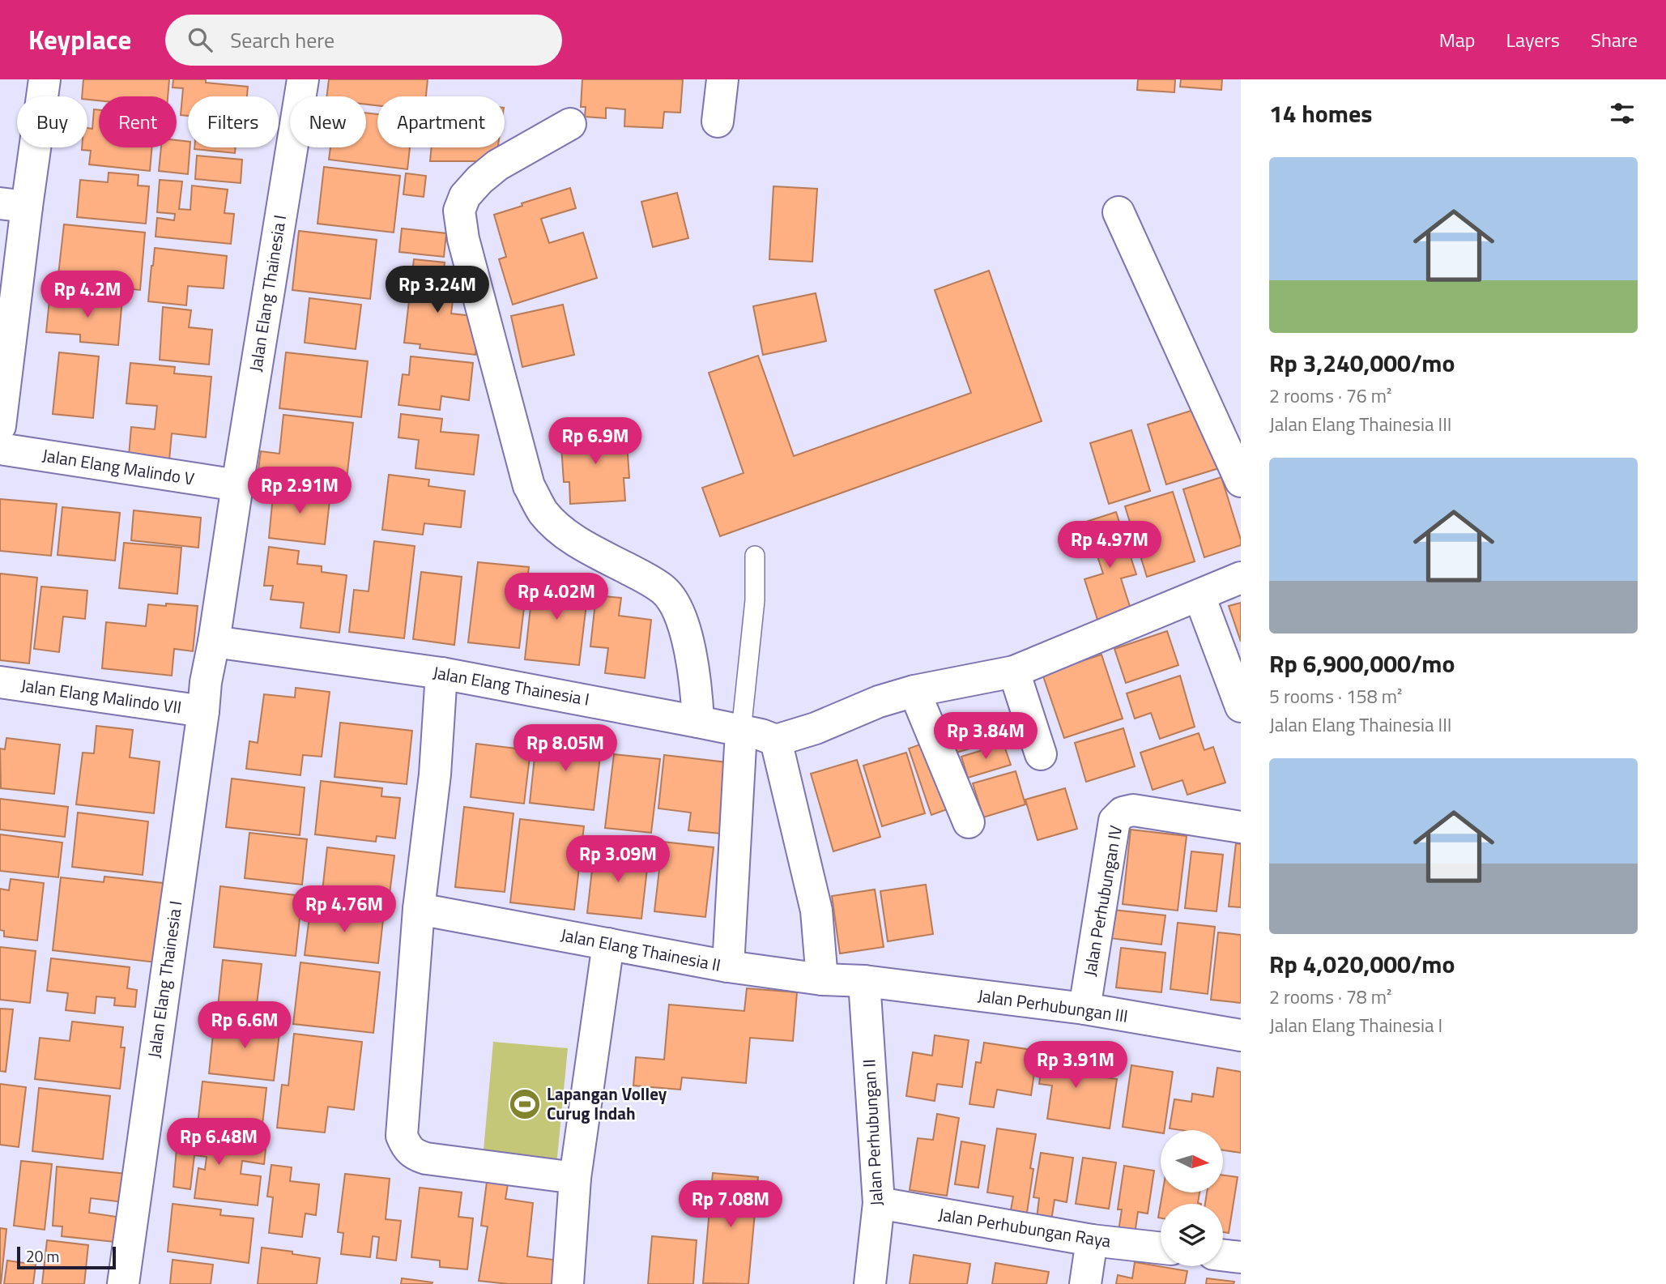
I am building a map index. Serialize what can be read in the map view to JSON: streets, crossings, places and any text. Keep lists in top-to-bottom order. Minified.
{"streets":{"street":["Jalan Elang Thainesia I","Jalan Elang Malindo V","Jalan Elang Malindo VII","Jalan Perhubungan IV","Jalan Elang Thainesia II","Jalan Perhubungan III","Jalan Perhubungan II","Jalan Perhubungan Raya"]},"crossings":[["Jalan Elang Thainesia I","Jalan Elang Malindo V"],["Jalan Elang Thainesia I","Jalan Elang Malindo VII"],["Jalan Perhubungan IV","Jalan Perhubungan III"],["Jalan Elang Thainesia II","Jalan Perhubungan III"],["Jalan Elang Thainesia II","Jalan Perhubungan II"],["Jalan Perhubungan III","Jalan Perhubungan II"],["Jalan Perhubungan II","Jalan Perhubungan Raya"]],"places":{"sports":["Lapangan Volley Curug Indah"]},"scale_bar":"20 m","north":"right","page":{"header":"Keyplace","search":"Search here","nav":["Map","Layers","Share"],"heading":"14 homes","chip":["Buy","Rent","Filters","New","Apartment"],"list":[{"name":"Rp 3,240,000/mo","note":"2 rooms · 76 m² · Jalan Elang Thainesia III"},{"name":"Rp 6,900,000/mo","note":"5 rooms · 158 m² · Jalan Elang Thainesia III"},{"name":"Rp 4,020,000/mo","note":"2 rooms · 78 m² · Jalan Elang Thainesia I"}],"price":["Rp 3.24M","Rp 4.2M","Rp 6.9M","Rp 2.91M","Rp 4.97M","Rp 4.02M","Rp 3.84M","Rp 8.05M","Rp 3.09M","Rp 4.76M","Rp 6.6M","Rp 3.91M","Rp 6.48M","Rp 7.08M"],"scale":"20 m"}}
